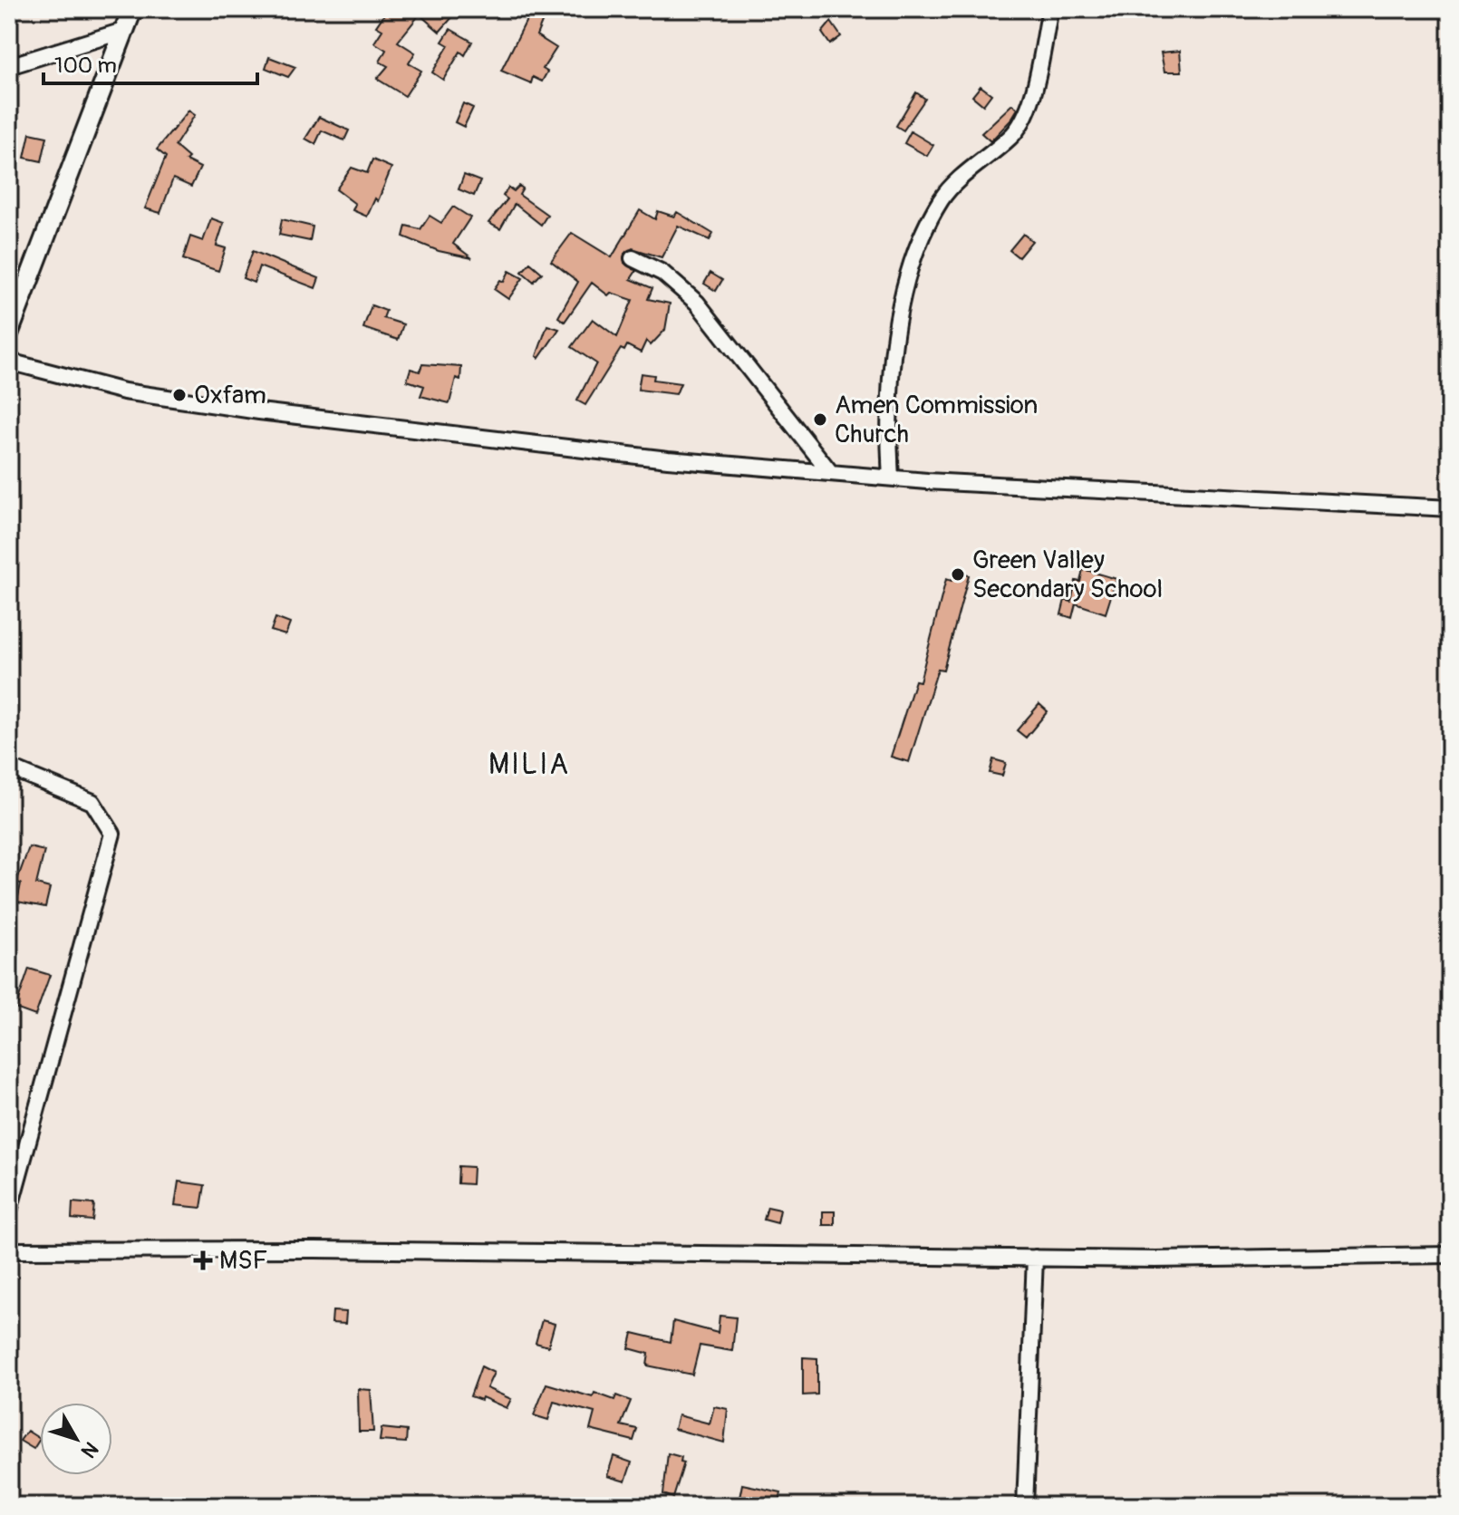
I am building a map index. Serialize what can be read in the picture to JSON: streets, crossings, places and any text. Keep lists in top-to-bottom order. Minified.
{"districts":["MILIA"],"places":{"other":["Oxfam","Amen Commission Church","Green Valley Secondary School"],"health":["MSF"]},"scale_bar":"100 m","north":"bottom right"}
